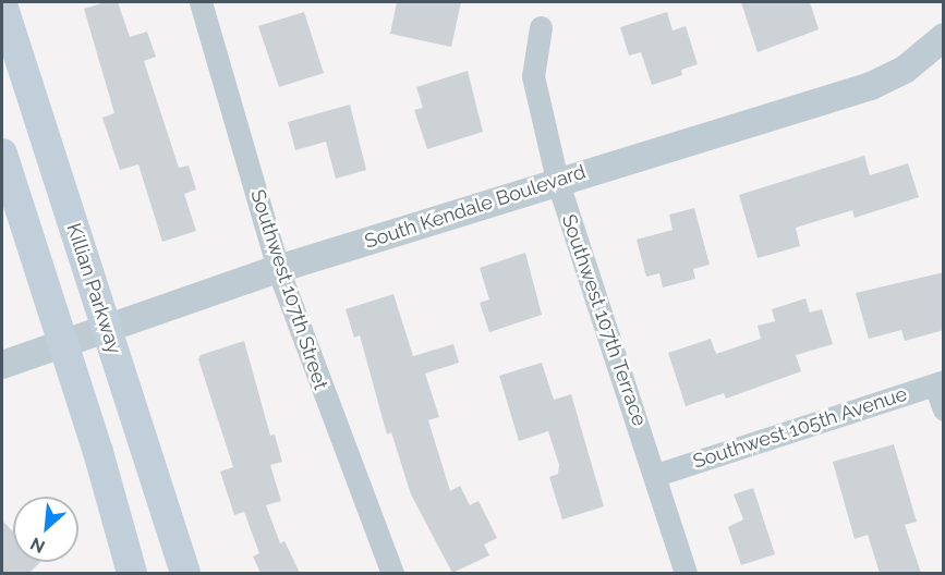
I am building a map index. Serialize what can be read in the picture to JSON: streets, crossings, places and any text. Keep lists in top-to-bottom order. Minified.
{"streets":{"main road":["Killian Parkway"],"street":["South Kendale Boulevard","Southwest 107th Street","Southwest 107th Terrace","Southwest 105th Avenue"]},"crossings":[["South Kendale Boulevard","Killian Parkway"],["South Kendale Boulevard","Southwest 107th Street"],["South Kendale Boulevard","Southwest 107th Terrace"],["Southwest 107th Terrace","Southwest 105th Avenue"]],"north":"bottom left"}
